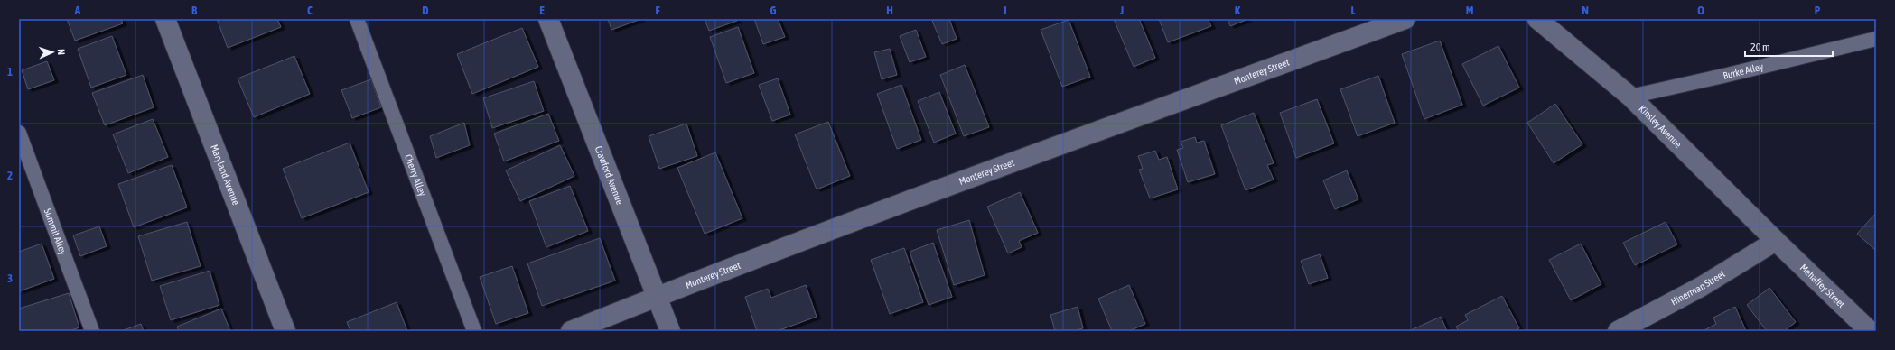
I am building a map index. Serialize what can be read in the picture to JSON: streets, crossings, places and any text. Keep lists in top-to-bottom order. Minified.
{"streets":{"street":["Monterey Street","Kinsley Avenue","Maryland Avenue","Crawford Avenue","Mehaffey Street","Hinerman Street"],"lane":["Burke Alley","Cherry Alley","Summit Alley"]},"crossings":[["Monterey Street","Crawford Avenue"],["Burke Alley","Kinsley Avenue"],["Kinsley Avenue","Mehaffey Street"],["Kinsley Avenue","Hinerman Street"],["Mehaffey Street","Hinerman Street"]],"scale_bar":"20 m","north":"right","grid":{"columns":["A","B","C","D","E","F","G","H","I","J","K","L","M","N","O","P"],"rows":["1","2","3"]}}
